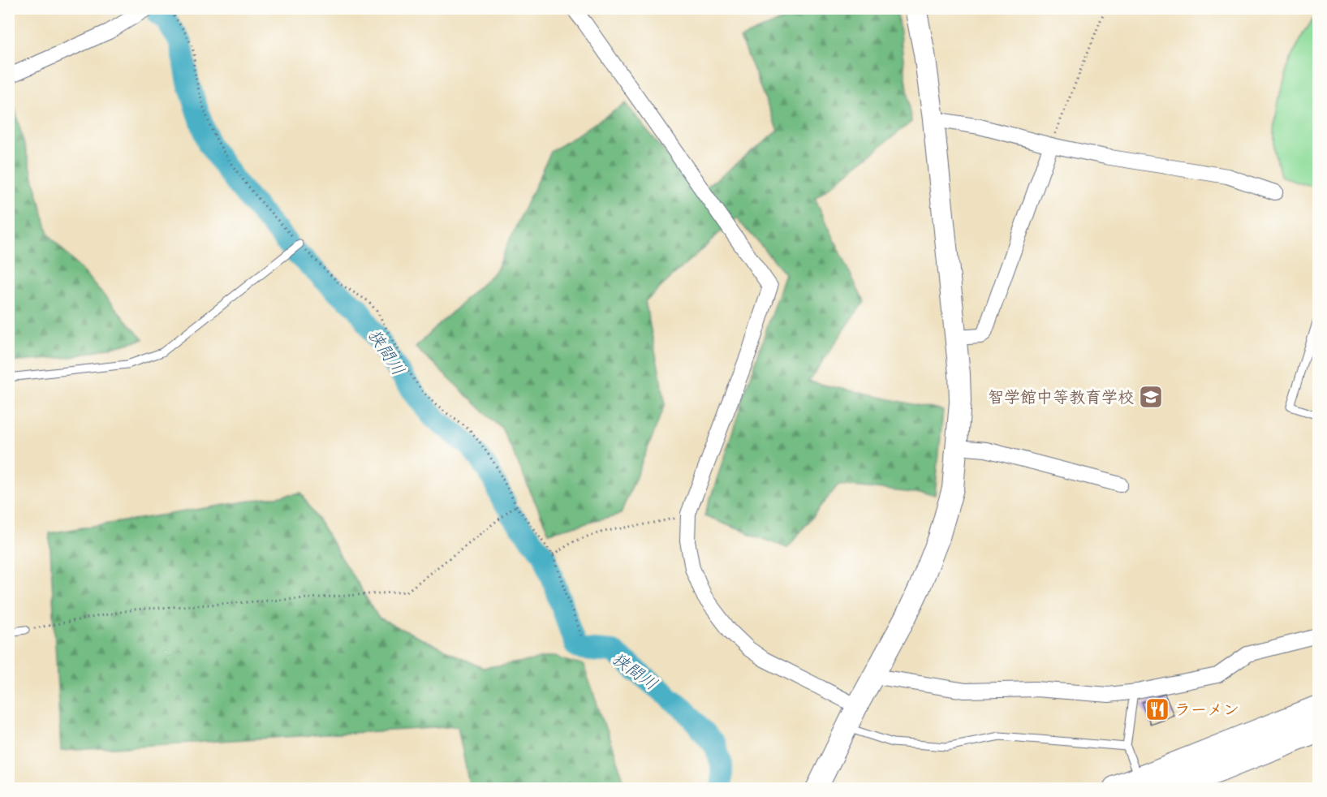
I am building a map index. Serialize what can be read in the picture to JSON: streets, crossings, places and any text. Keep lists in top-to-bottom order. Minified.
{"water":["狭間川"],"places":{"school or university":["智学館中等教育学校"],"restaurant":["ラーメン"]}}
